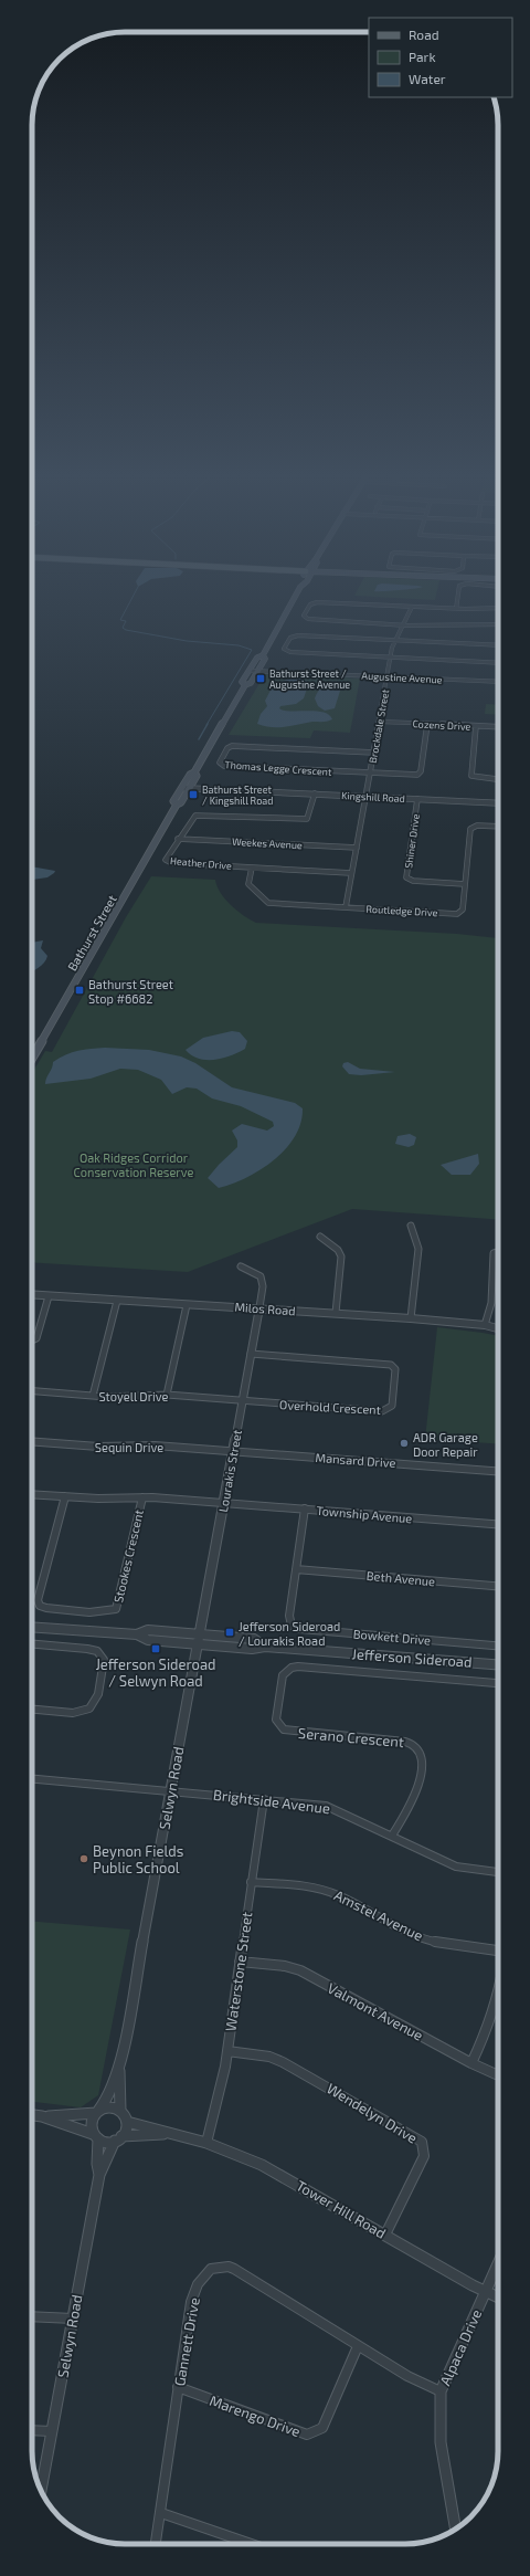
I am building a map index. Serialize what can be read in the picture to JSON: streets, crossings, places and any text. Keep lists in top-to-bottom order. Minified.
{"streets":{"main road":["Bathurst Street"],"street":["Augustine Avenue","Cozens Drive","Brockdale Street","Thomas Legge Crescent","Kingshill Road","Shiner Drive","Weekes Avenue","Heather Drive","Routledge Drive","Milos Road","Stoyell Drive","Overhold Crescent","Sequin Drive","Mansard Drive","Lourakis Street","Township Avenue","Stookes Crescent","Beth Avenue","Bowkett Drive","Jefferson Sideroad","Serano Crescent","Selwyn Road","Brightside Avenue","Amstel Avenue","Waterstone Street","Valmont Avenue","Wendelyn Drive","Tower Hill Road","Gannett Drive","Alpaca Drive","Marengo Drive"]},"crossings":[["Augustine Avenue","Brockdale Street"],["Augustine Avenue","Bathurst Street"],["Cozens Drive","Brockdale Street"],["Brockdale Street","Thomas Legge Crescent"],["Brockdale Street","Kingshill Road"],["Brockdale Street","Weekes Avenue"],["Brockdale Street","Heather Drive"],["Brockdale Street","Routledge Drive"],["Kingshill Road","Shiner Drive"],["Kingshill Road","Heather Drive"],["Kingshill Road","Bathurst Street"],["Shiner Drive","Routledge Drive"],["Weekes Avenue","Heather Drive"],["Heather Drive","Routledge Drive"],["Milos Road","Lourakis Street"],["Stoyell Drive","Overhold Crescent"],["Stoyell Drive","Lourakis Street"],["Overhold Crescent","Lourakis Street"],["Sequin Drive","Mansard Drive"],["Sequin Drive","Lourakis Street"],["Mansard Drive","Lourakis Street"],["Lourakis Street","Township Avenue"],["Lourakis Street","Jefferson Sideroad"],["Lourakis Street","Selwyn Road"],["Township Avenue","Bowkett Drive"],["Beth Avenue","Bowkett Drive"],["Jefferson Sideroad","Selwyn Road"],["Serano Crescent","Brightside Avenue"],["Selwyn Road","Brightside Avenue"],["Selwyn Road","Tower Hill Road"],["Brightside Avenue","Waterstone Street"],["Amstel Avenue","Waterstone Street"],["Waterstone Street","Valmont Avenue"],["Waterstone Street","Wendelyn Drive"],["Waterstone Street","Tower Hill Road"],["Wendelyn Drive","Tower Hill Road"],["Tower Hill Road","Alpaca Drive"],["Gannett Drive","Alpaca Drive"],["Gannett Drive","Marengo Drive"]],"parks":["Oak Ridges Corridor Conservation Reserve"],"places":{"transit":["Bathurst Street / Augustine Avenue","Bathurst Street / Kingshill Road","Bathurst Street Stop #6682","Jefferson Sideroad / Lourakis Road","Jefferson Sideroad / Selwyn Road"],"other":["ADR Garage Door Repair","Beynon Fields Public School"]},"legend":["Road","Park","Water"]}
